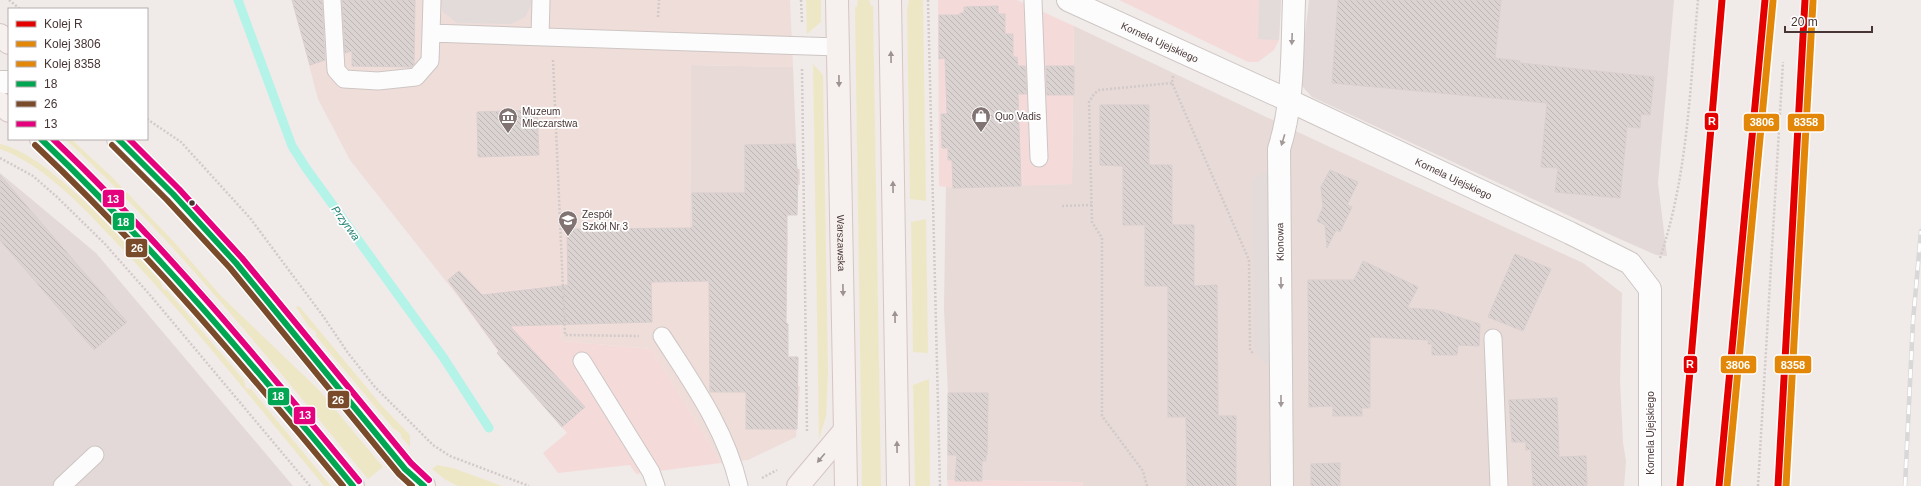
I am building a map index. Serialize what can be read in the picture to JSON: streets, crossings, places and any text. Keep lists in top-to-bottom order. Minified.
{"streets":{"main road":["Warszawska"],"street":["Kornela Ujejskiego","Klonowa"]},"crossings":[["Kornela Ujejskiego","Klonowa"]],"one_way":["Klonowa"],"water":["Przyrwa"],"places":{"shop":["Quo Vadis"],"museum":["Muzeum Mleczarstwa"],"school or university":["Zespół Szkół Nr 3"]},"lines":["rail line R","rail line 3806","rail line 8358","transit line 18","transit line 13","transit line 26"],"legend":["Kolej R","Kolej 3806","Kolej 8358","18","26","13"],"scale_bar":"20 m"}
